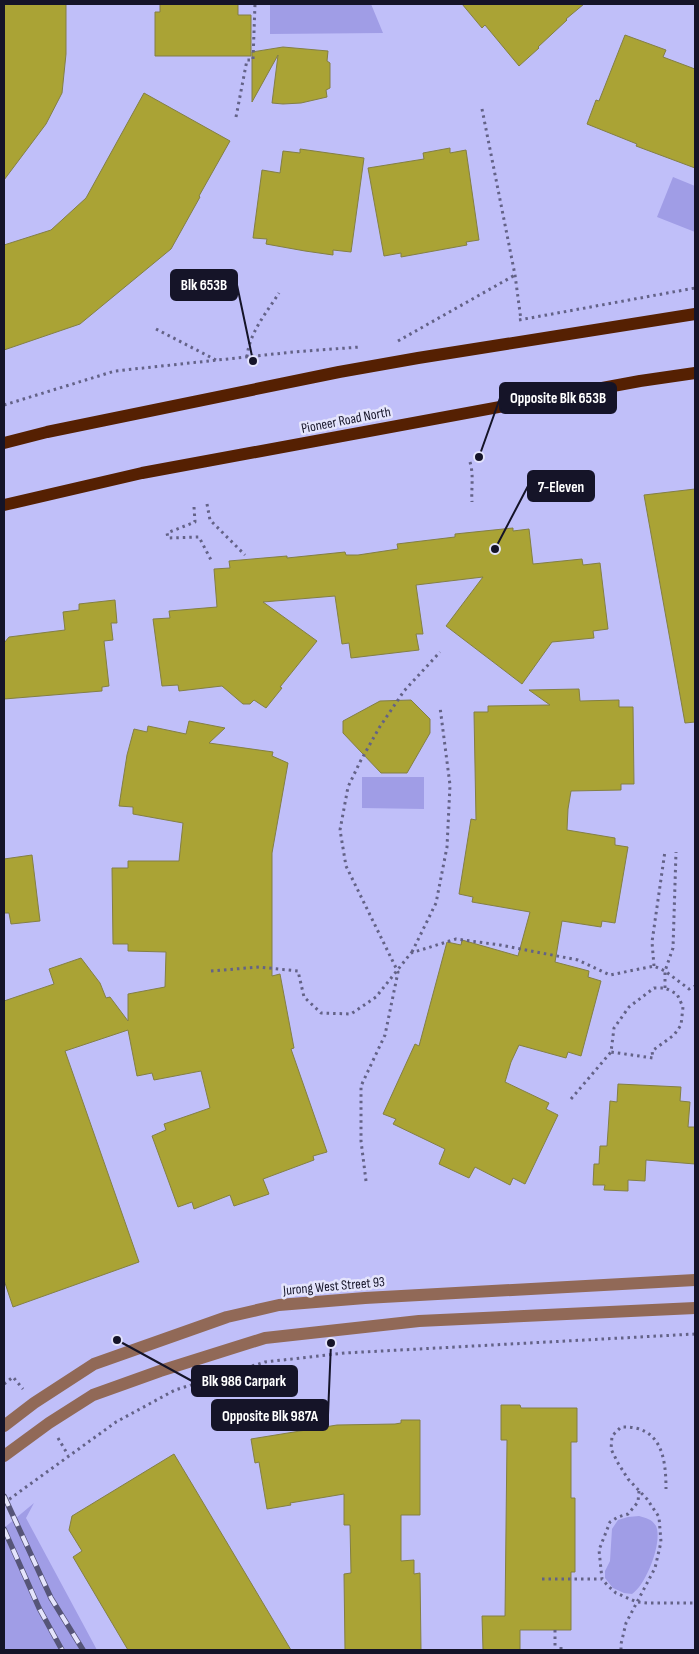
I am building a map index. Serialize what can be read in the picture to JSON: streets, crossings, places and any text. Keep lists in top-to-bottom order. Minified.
{"streets":{"main road":["Pioneer Road North"],"street":["Jurong West Street 93"]},"places":["Blk 653B","Opposite Blk 653B","7-Eleven","Blk 986 Carpark","Opposite Blk 987A"]}
